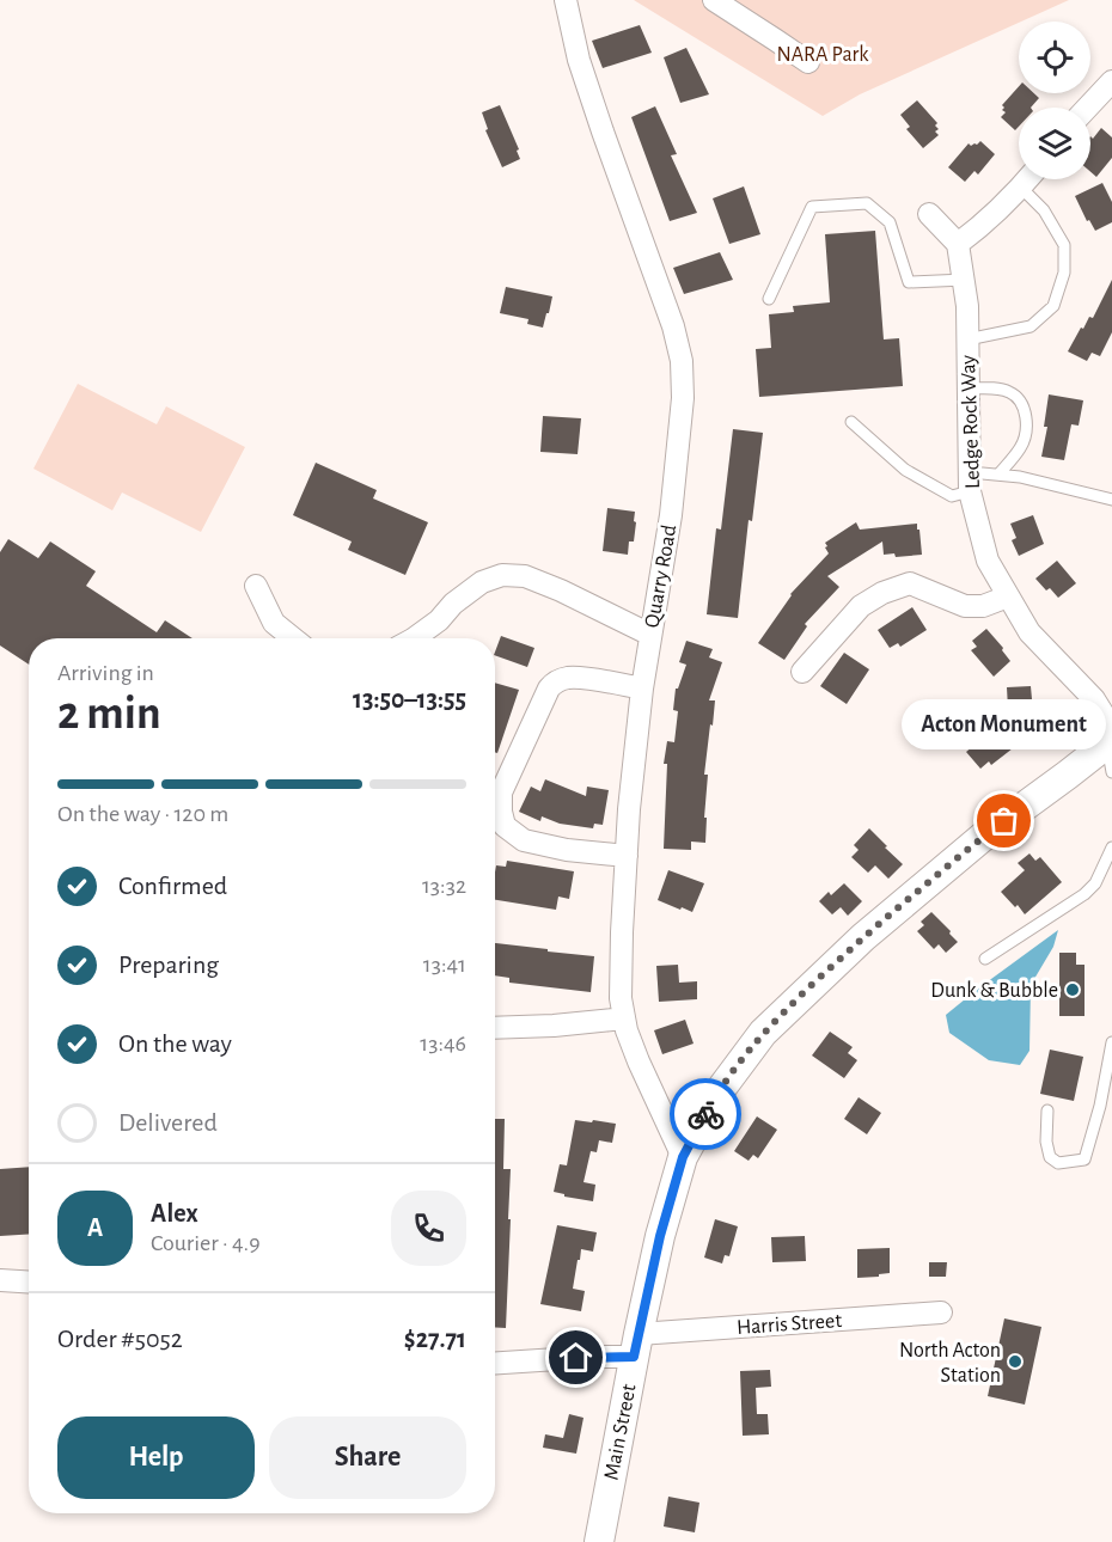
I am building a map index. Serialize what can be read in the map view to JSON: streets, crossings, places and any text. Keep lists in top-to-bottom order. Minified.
{"streets":{"main road":["Main Street"],"street":["Ledge Rock Way","Quarry Road","Harris Street"]},"crossings":[["Quarry Road","Main Street"],["Harris Street","Main Street"]],"parks":["NARA Park"],"places":["Acton Monument","Dunk & Bubble","North Acton Station"],"page":{"heading":["2 min","Arriving in","13:50–13:55"],"panel":["Alex","Courier · 4.9","Order #5052","$27.71"],"bubble":"Acton Monument","bar":"On the way · 120 m","list":[["Confirmed","13:32"],["Preparing","13:41"],["On the way","13:46"],"Delivered"],"round":"A","buttons":["Help","Share"]}}
